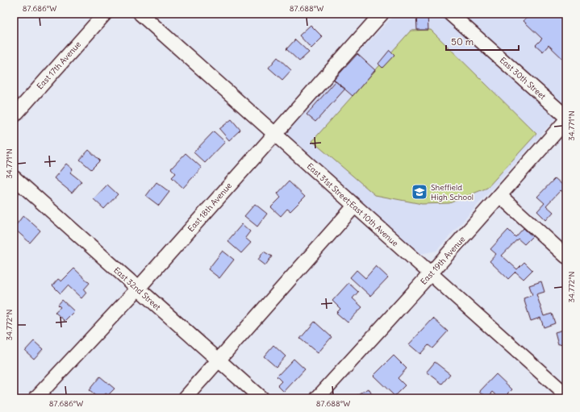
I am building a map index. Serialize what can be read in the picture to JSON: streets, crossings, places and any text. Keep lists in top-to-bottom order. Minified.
{"streets":{"street":["East 17th Avenue","East 30th Street","East 31st Street;East 10th Avenue","East 18th Avenue","East 19th Avenue","East 32nd Street"]},"crossings":[["East 31st Street;East 10th Avenue","East 18th Avenue"],["East 31st Street;East 10th Avenue","East 19th Avenue"],["East 18th Avenue","East 32nd Street"]],"places":{"school or university":["Sheffield High School"]},"scale_bar":"50 m","coordinates":["87.686°W","87.688°W","34.771°N","34.772°N"]}
